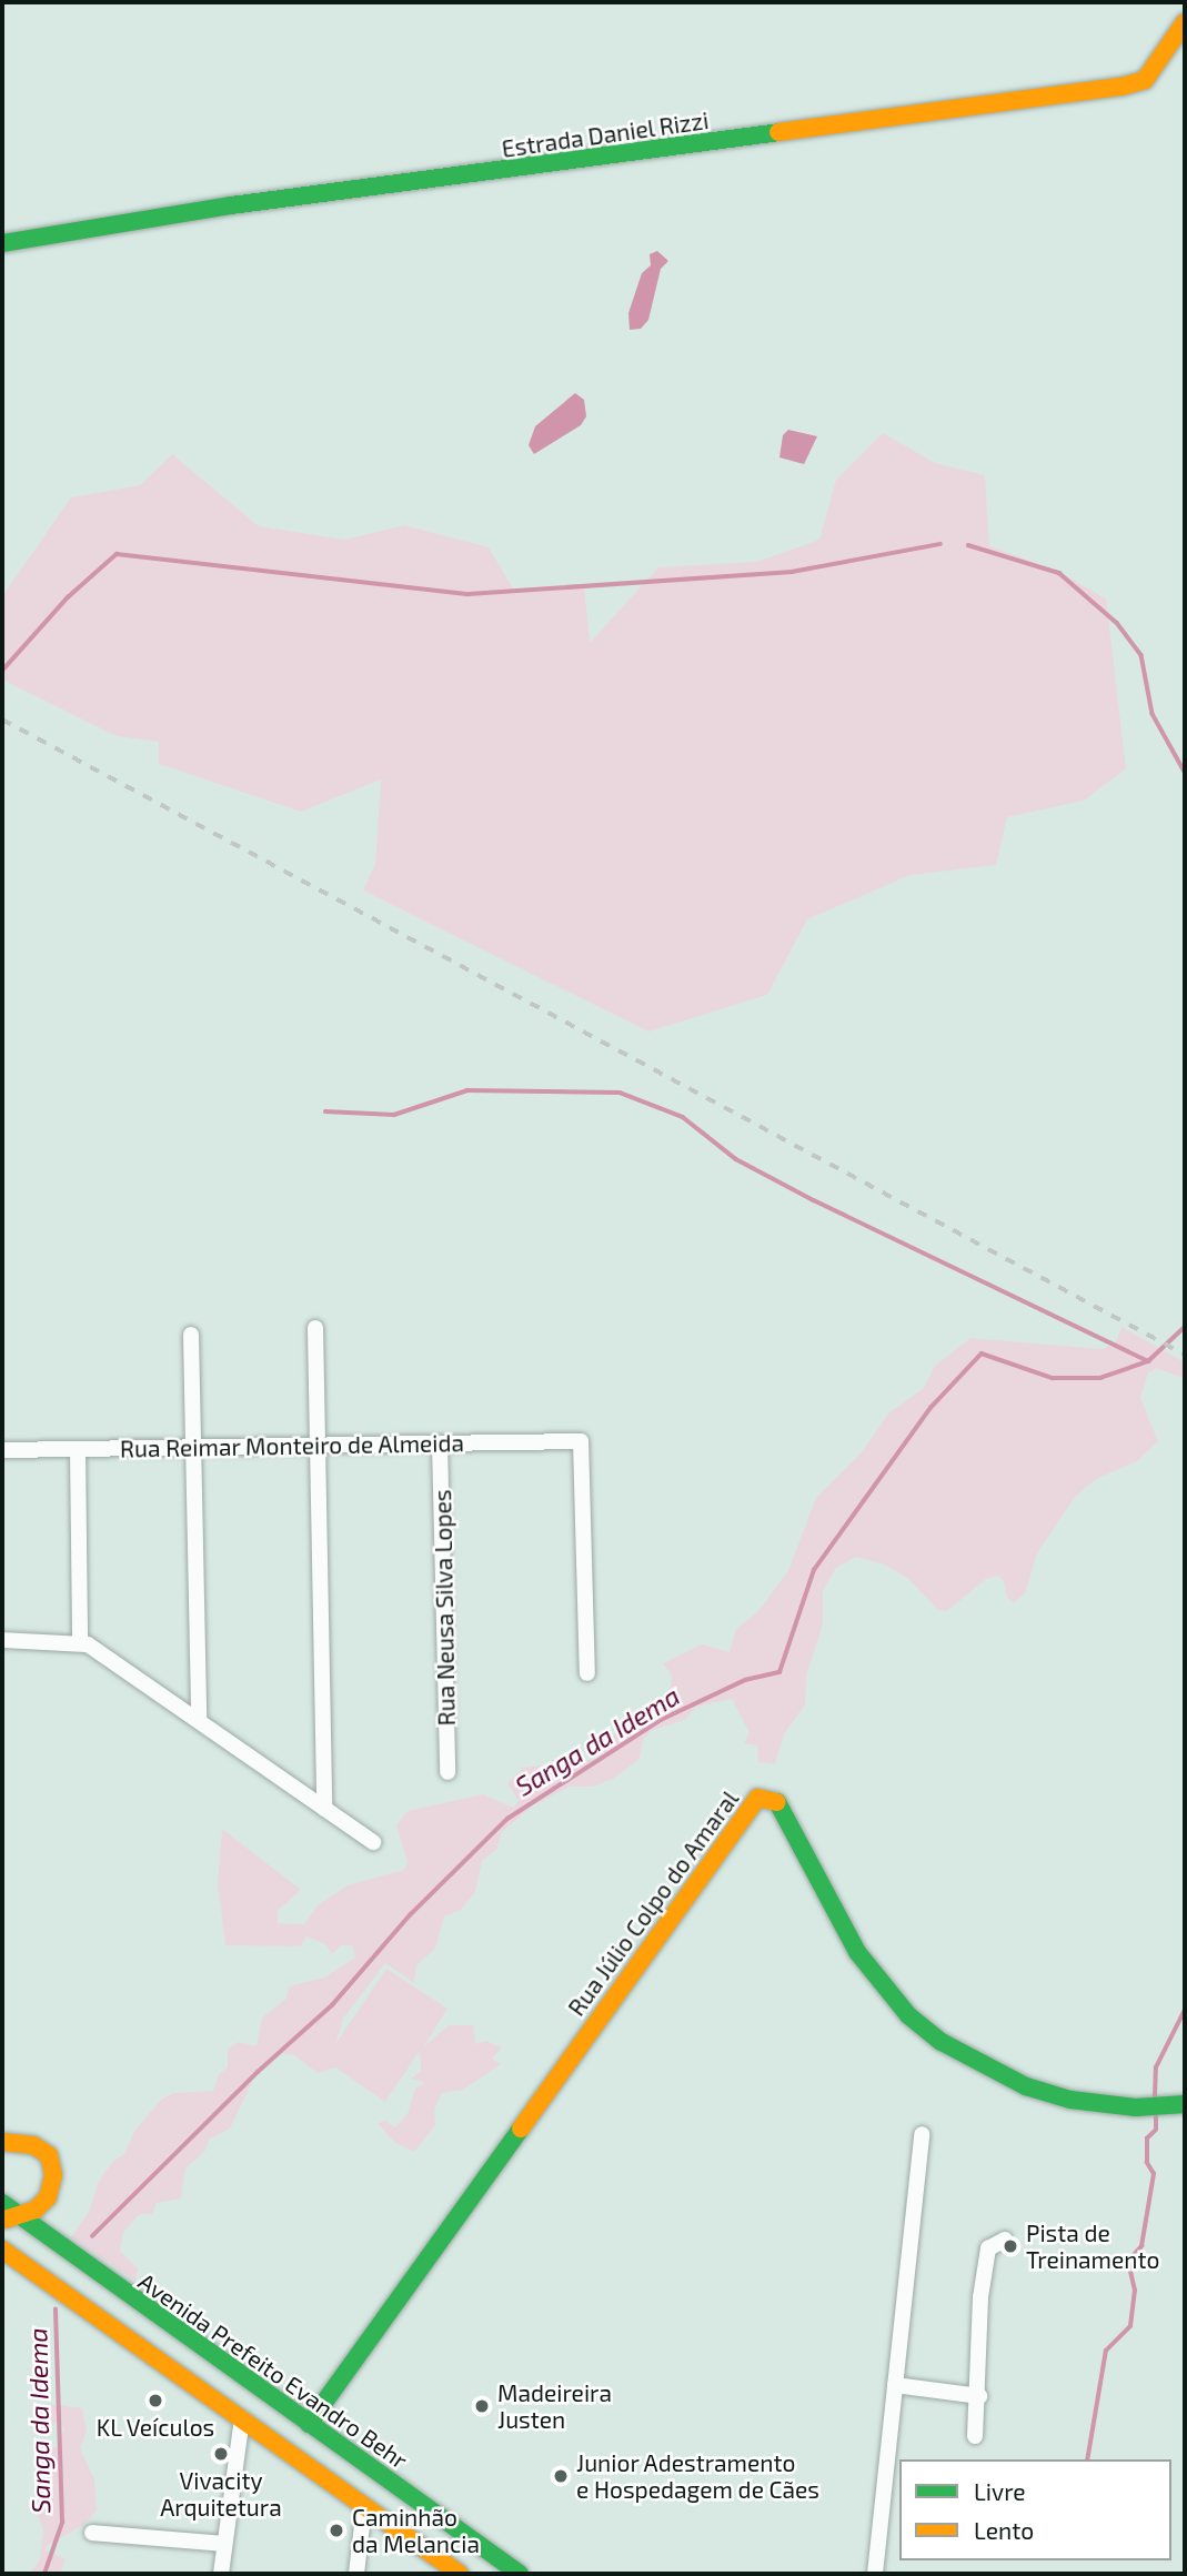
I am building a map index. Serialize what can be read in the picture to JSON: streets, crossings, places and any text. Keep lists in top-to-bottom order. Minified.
{"streets":{"main road":["Estrada Daniel Rizzi","Rua Júlio Colpo do Amaral","Avenida Prefeito Evandro Behr"],"street":["Rua Reimar Monteiro de Almeida","Rua Neusa Silva Lopes"]},"crossings":[["Rua Reimar Monteiro de Almeida","Rua Neusa Silva Lopes"],["Rua Júlio Colpo do Amaral","Avenida Prefeito Evandro Behr"]],"water":["Sanga da Idema"],"places":["Pista de Treinamento","KL Veículos","Madeireira Justen","Vivacity Arquitetura","Junior Adestramento e Hospedagem de Cães","Caminhão da Melancia"],"legend":["Livre","Lento"]}
